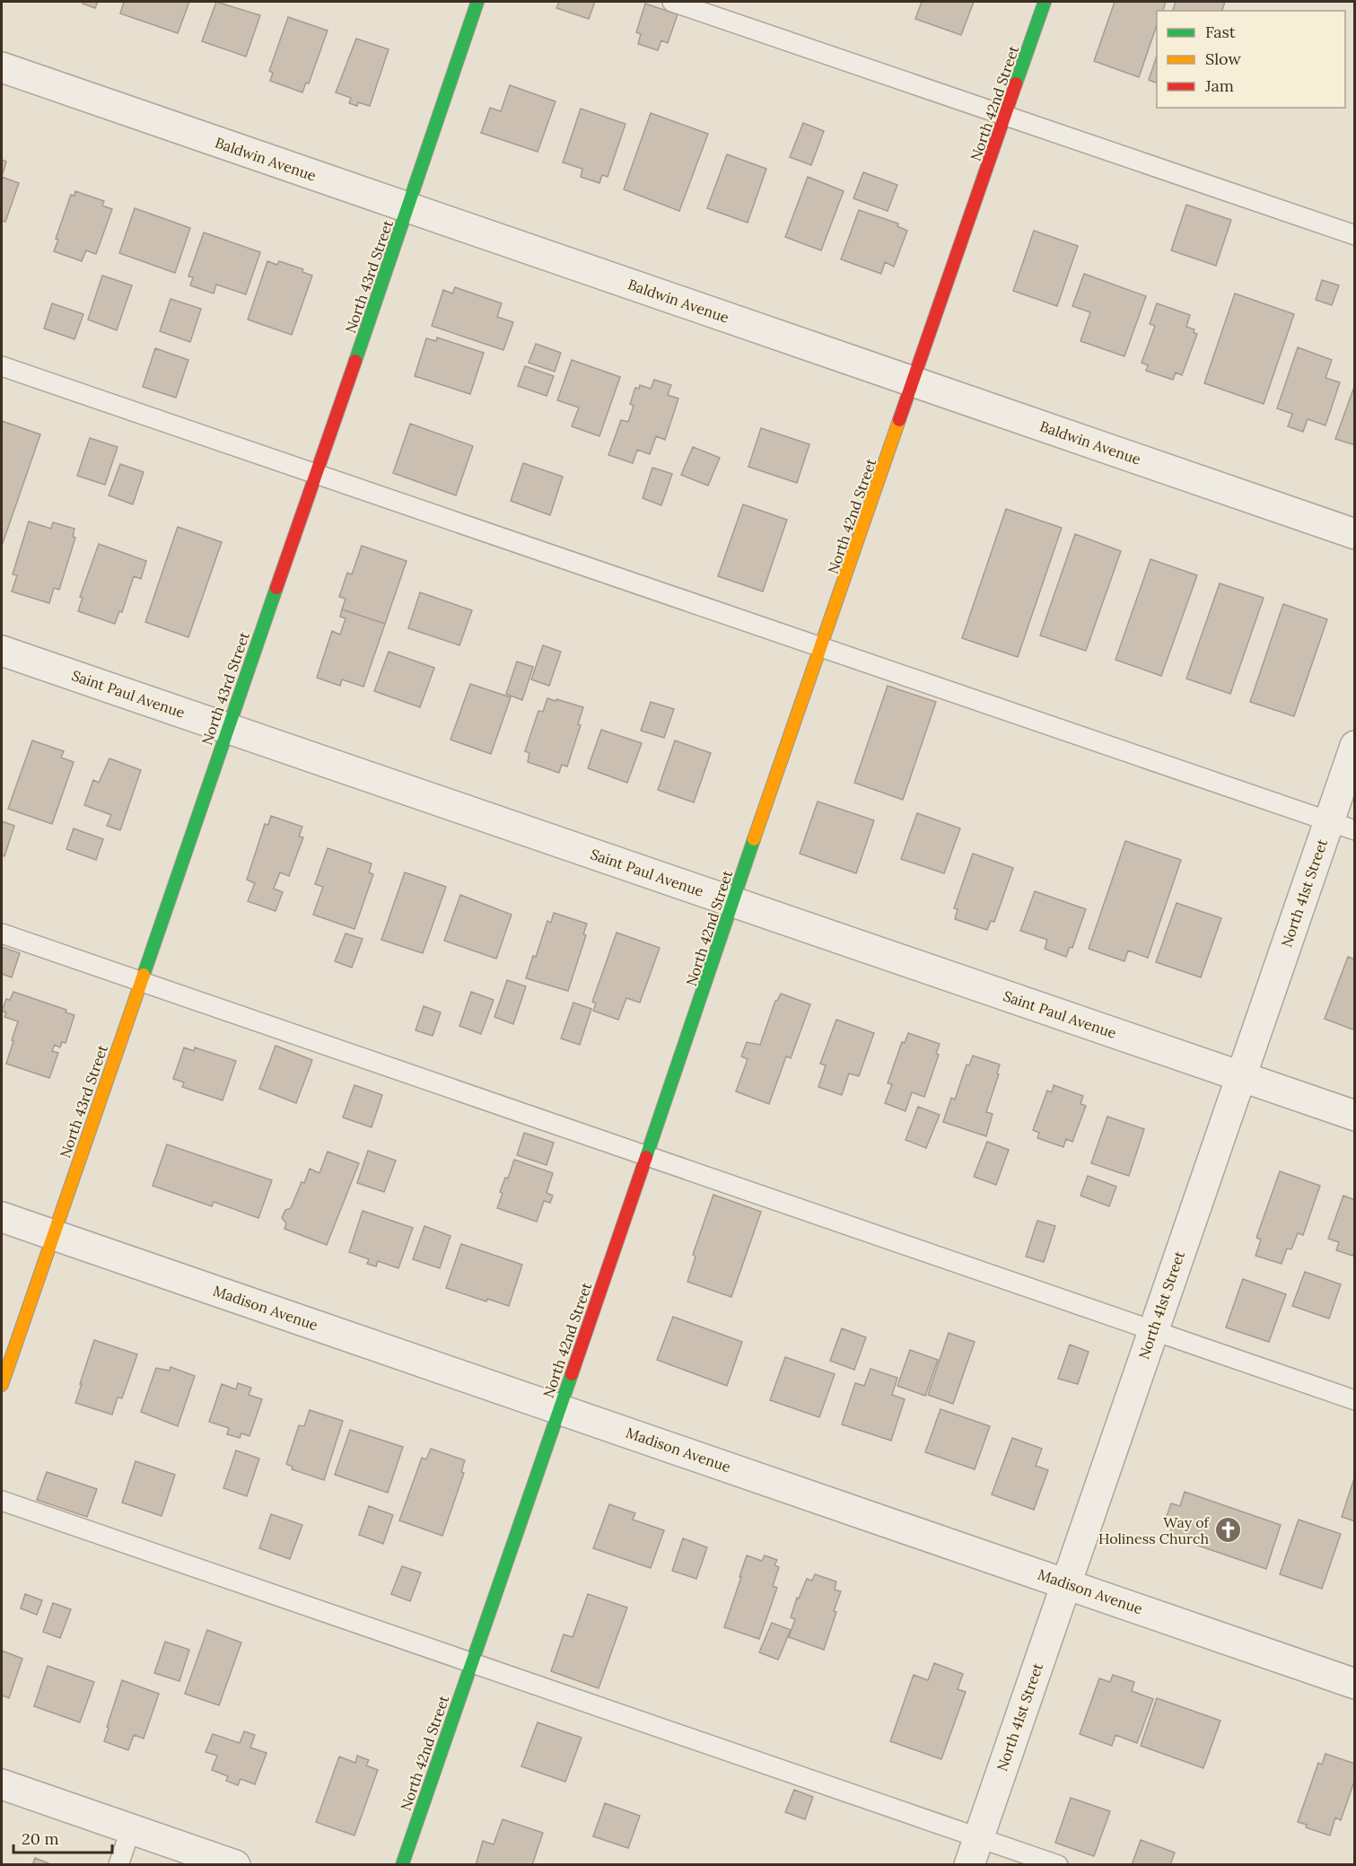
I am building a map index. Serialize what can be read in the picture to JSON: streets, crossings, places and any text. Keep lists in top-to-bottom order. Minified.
{"streets":{"street":["North 42nd Street","Baldwin Avenue","North 43rd Street","Saint Paul Avenue","North 41st Street","Madison Avenue"]},"crossings":[["North 42nd Street","Baldwin Avenue"],["North 42nd Street","Saint Paul Avenue"],["North 42nd Street","Madison Avenue"],["Baldwin Avenue","North 43rd Street"],["North 43rd Street","Saint Paul Avenue"],["North 43rd Street","Madison Avenue"],["Saint Paul Avenue","North 41st Street"],["North 41st Street","Madison Avenue"]],"places":{"church":["Way of Holiness Church"]},"legend":["Fast","Slow","Jam"],"scale_bar":"20 m"}
